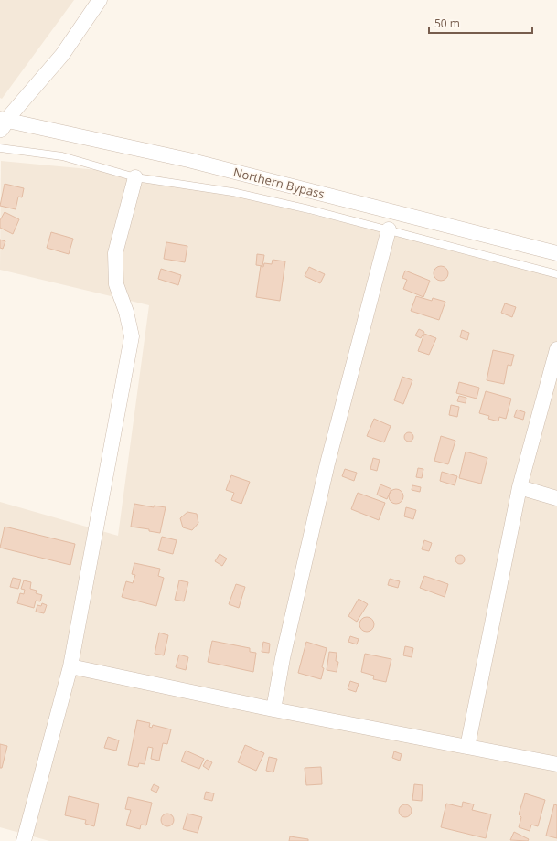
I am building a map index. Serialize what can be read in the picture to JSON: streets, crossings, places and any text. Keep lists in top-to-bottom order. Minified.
{"streets":{"street":["Northern Bypass"]},"scale_bar":"50 m"}
